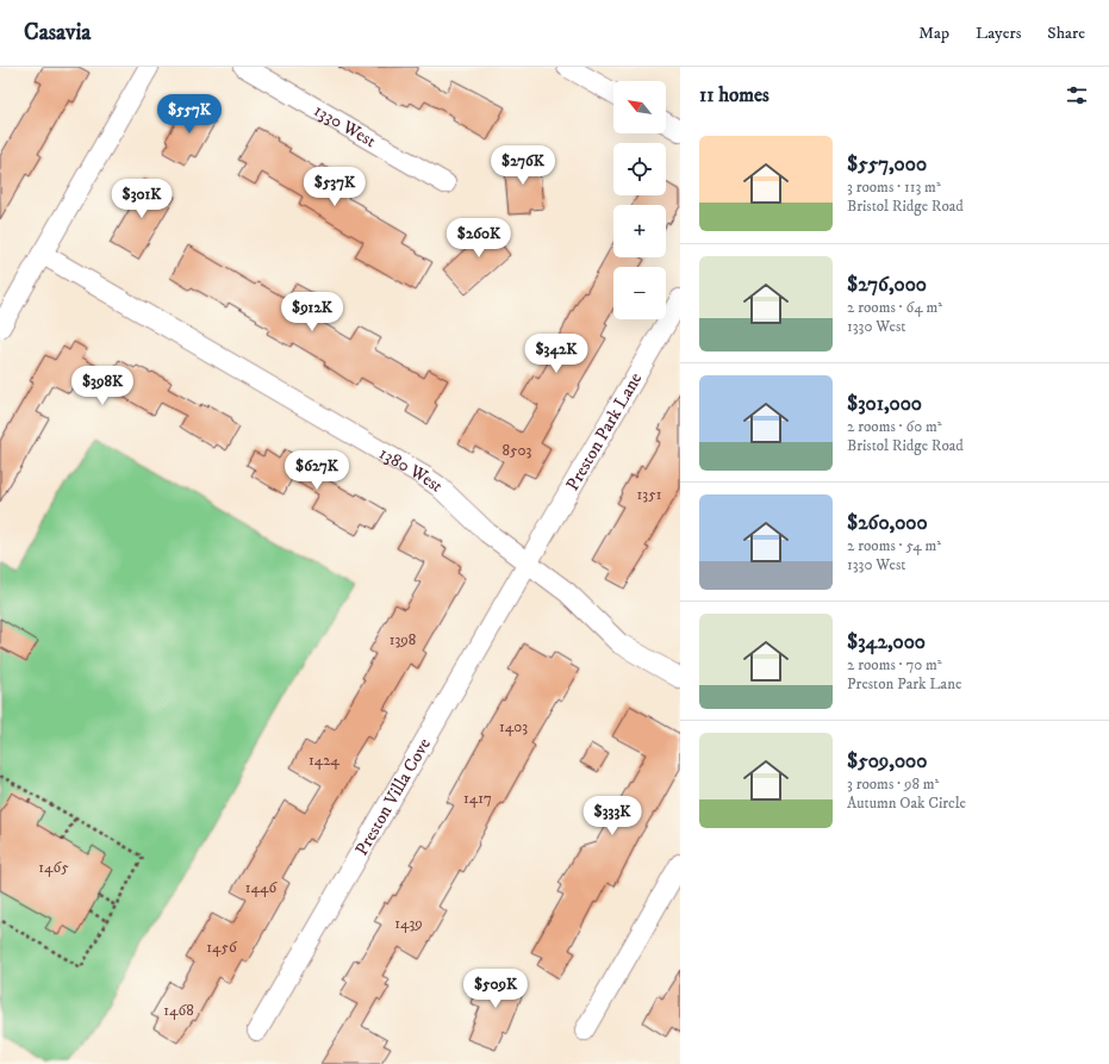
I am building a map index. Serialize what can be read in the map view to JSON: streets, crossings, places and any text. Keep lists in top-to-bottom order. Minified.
{"streets":{"street":["1330 West","Preston Park Lane","1380 West","Preston Villa Cove"]},"crossings":[["Preston Park Lane","1380 West"],["Preston Park Lane","Preston Villa Cove"],["1380 West","Preston Villa Cove"]],"house_numbers":["8503","1351","1398","1403","1424","1417","1465","1446","1439","1456","1468"],"north":"top left","page":{"header":"Casavia","nav":["Map","Layers","Share"],"heading":"11 homes","map_buttons":["+","−"],"price":["$557K","$276K","$537K","$301K","$260K","$912K","$342K","$398K","$627K","$333K","$509K"],"list":[{"name":"$557,000","note":"3 rooms · 113 m² · Bristol Ridge Road"},{"name":"$276,000","note":"2 rooms · 64 m² · 1330 West"},{"name":"$301,000","note":"2 rooms · 60 m² · Bristol Ridge Road"},{"name":"$260,000","note":"2 rooms · 54 m² · 1330 West"},{"name":"$342,000","note":"2 rooms · 70 m² · Preston Park Lane"},{"name":"$509,000","note":"3 rooms · 98 m² · Autumn Oak Circle"}]}}
